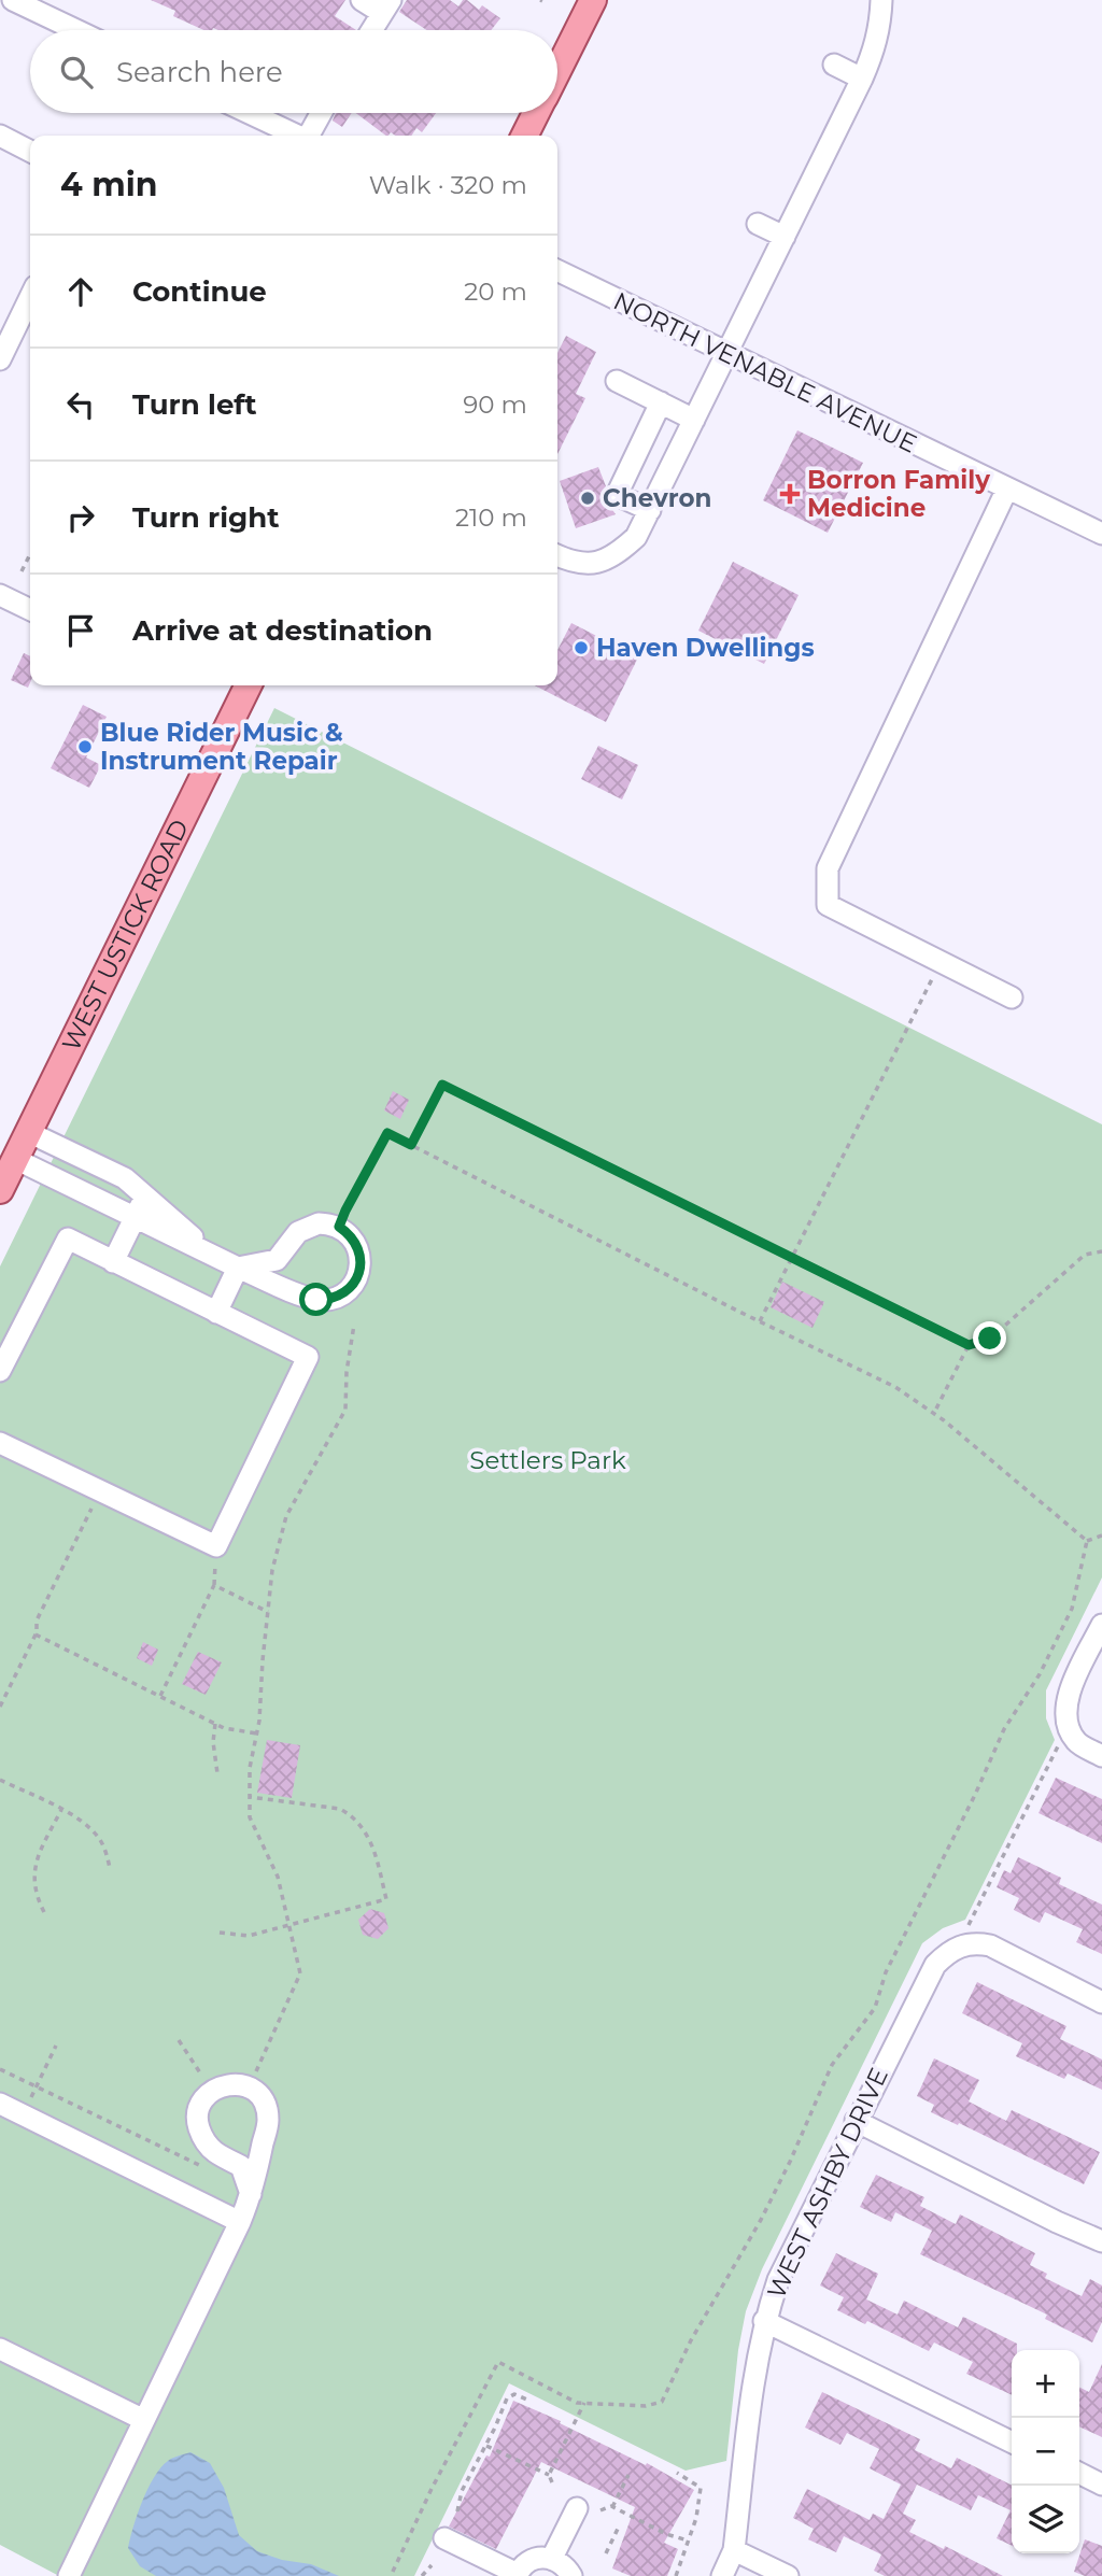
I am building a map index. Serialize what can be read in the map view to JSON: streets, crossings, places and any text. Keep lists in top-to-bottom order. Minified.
{"streets":{"main road":["WEST USTICK ROAD"],"street":["NORTH VENABLE AVENUE","WEST ASHBY DRIVE"]},"parks":["Settlers Park"],"places":{"health":["Borron Family Medicine"],"other":["Chevron","Haven Dwellings","Blue Rider Music & Instrument Repair"]},"page":{"search":"Search here","heading":["4 min","Walk · 320 m"],"list":[["Continue","20 m"],["Turn left","90 m"],["Turn right","210 m"],"Arrive at destination"],"map_buttons":["+","−"]}}
